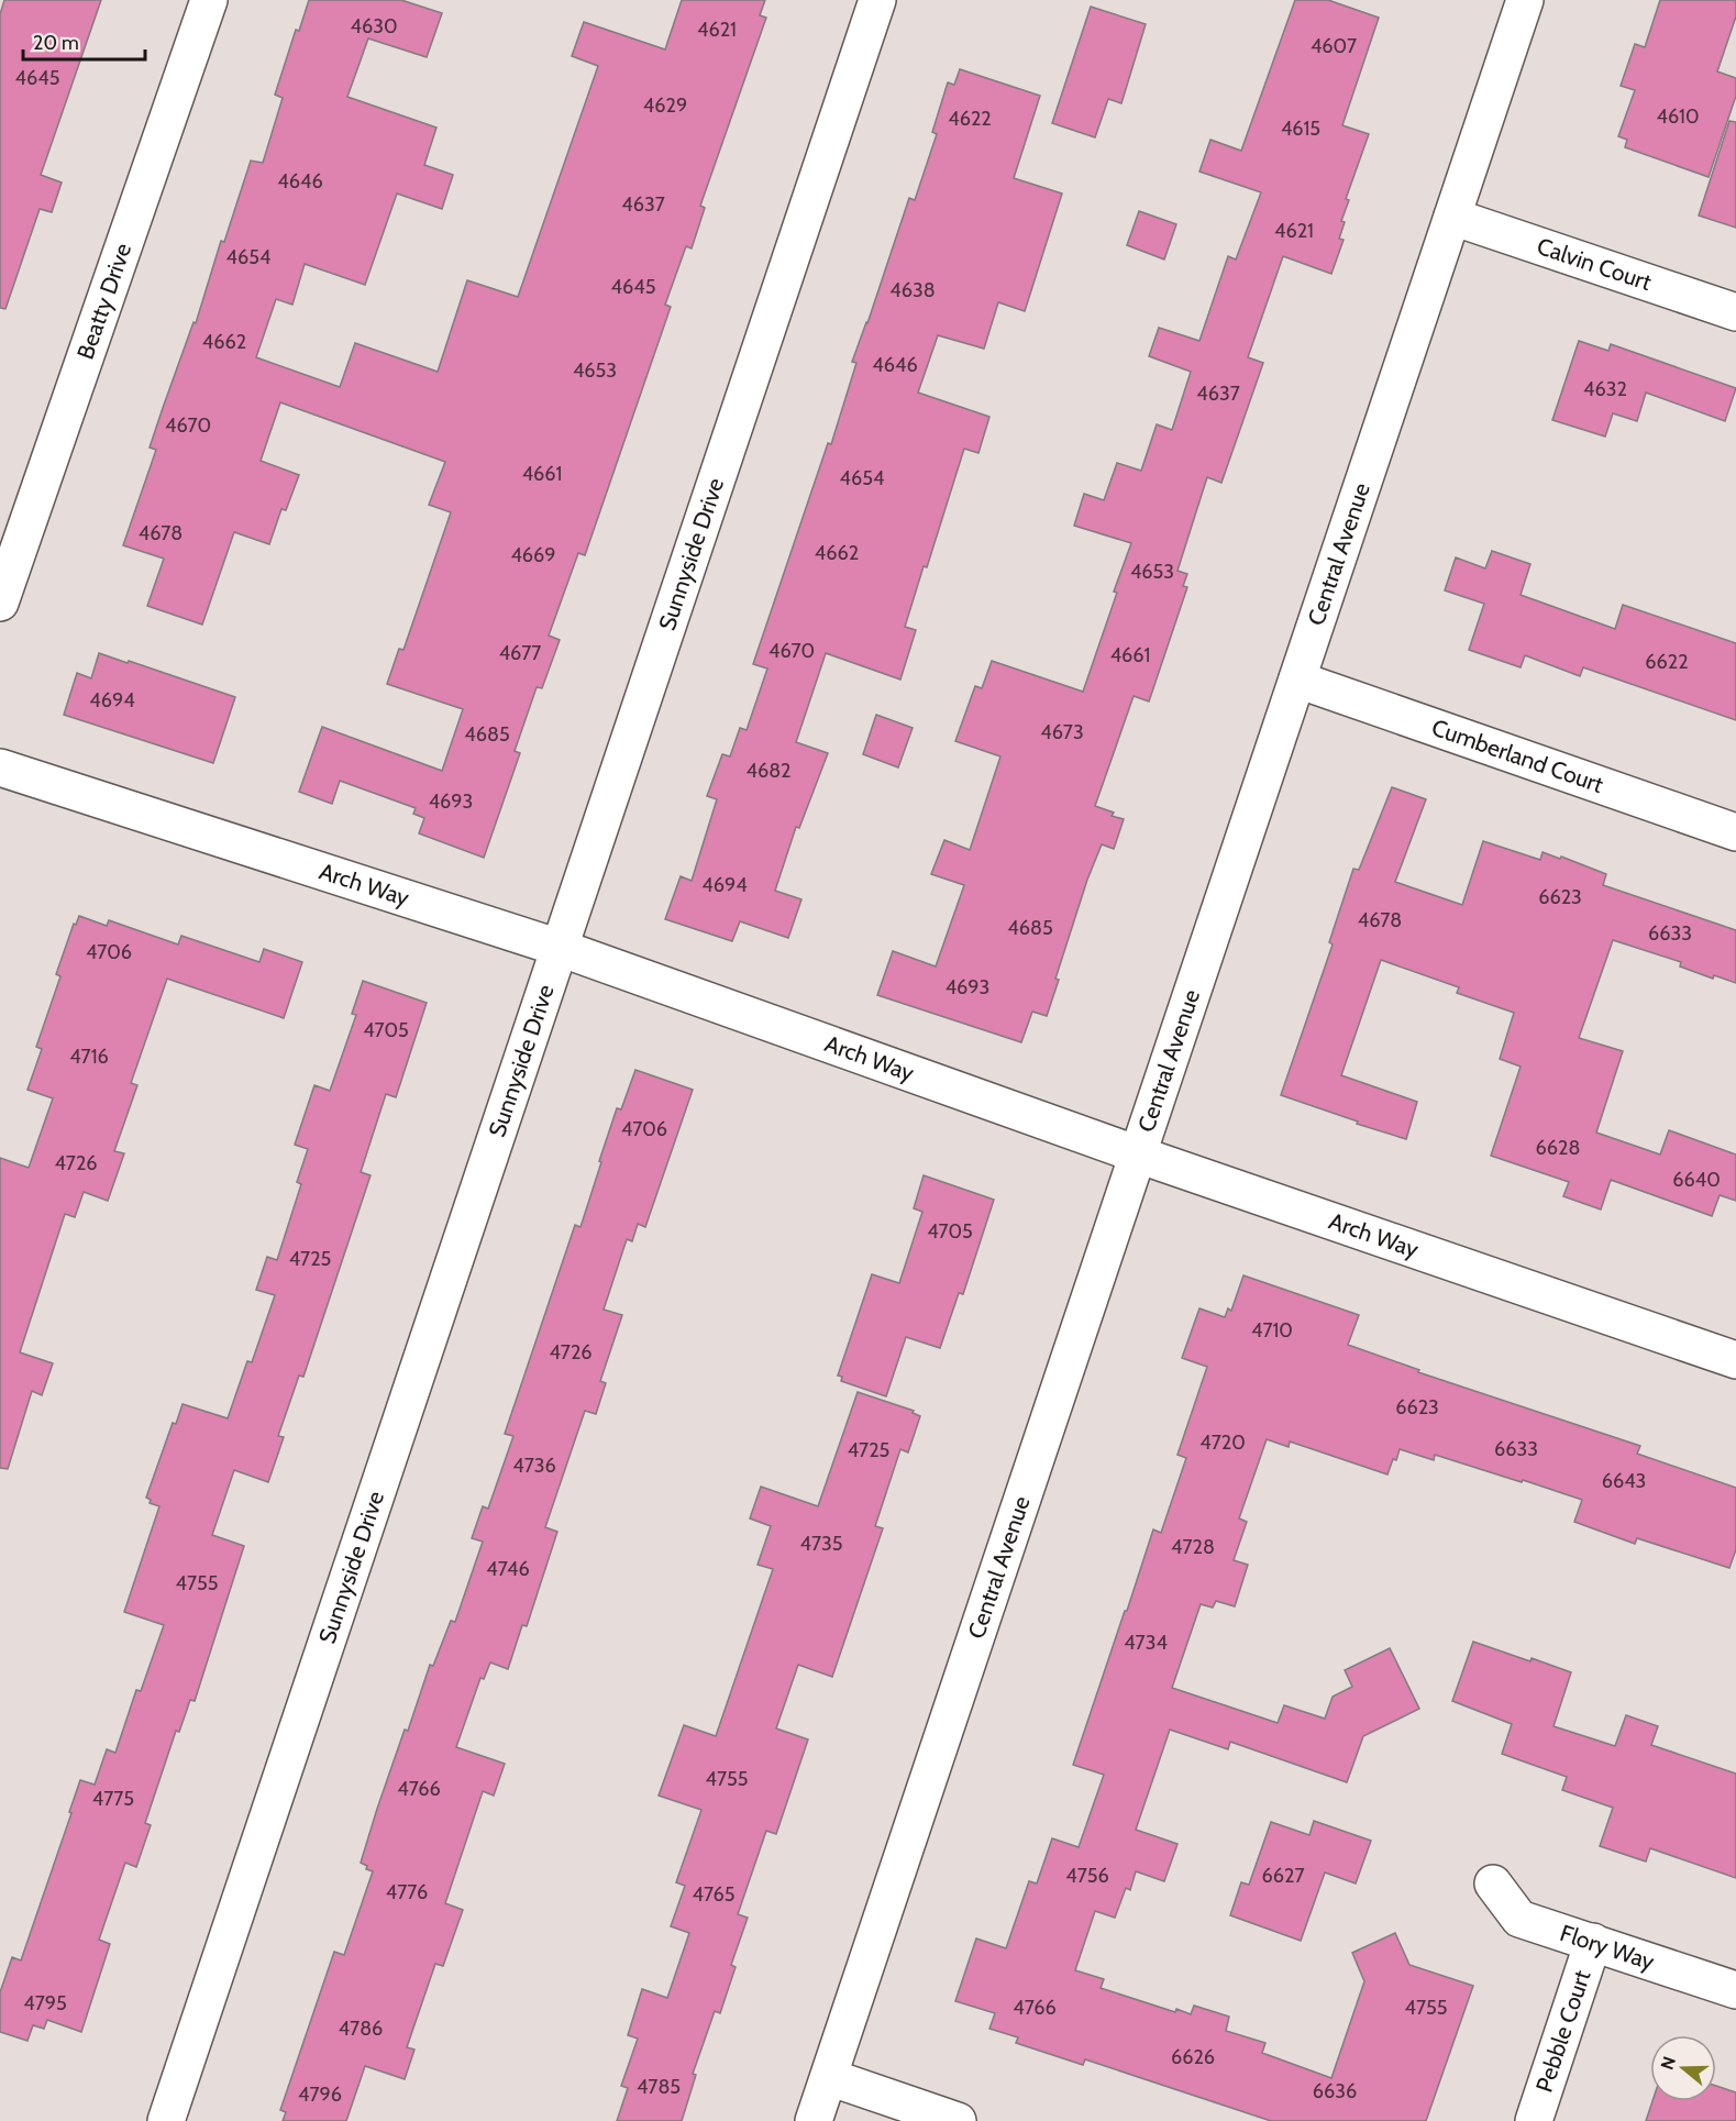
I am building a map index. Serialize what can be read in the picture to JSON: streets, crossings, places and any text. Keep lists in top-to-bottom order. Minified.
{"streets":{"street":["Calvin Court","Beatty Drive","Sunnyside Drive","Central Avenue","Cumberland Court","Arch Way","Flory Way","Pebble Court"]},"crossings":[["Calvin Court","Central Avenue"],["Sunnyside Drive","Arch Way"],["Central Avenue","Cumberland Court"],["Central Avenue","Arch Way"],["Flory Way","Pebble Court"]],"house_numbers":["4630","4621","4607","4645","4629","4610","4622","4615","4646","4637","4621","4654","4645","4638","4662","4646","4653","4632","4637","4670","4661","4654","4678","4662","4669","4653","4670","4677","4661","6622","4694","4673","4685","4682","4693","4694","6623","4678","4685","6633","4706","4693","4705","4716","4706","6628","4726","6640","4705","4725","4710","4726","6623","4720","6633","4725","4736","6643","4735","4728","4746","4755","4734","4755","4766","4775","4756","6627","4776","4765","4795","4766","4755","4786","6626","4785","6636","4796"],"scale_bar":"20 m","north":"left"}
